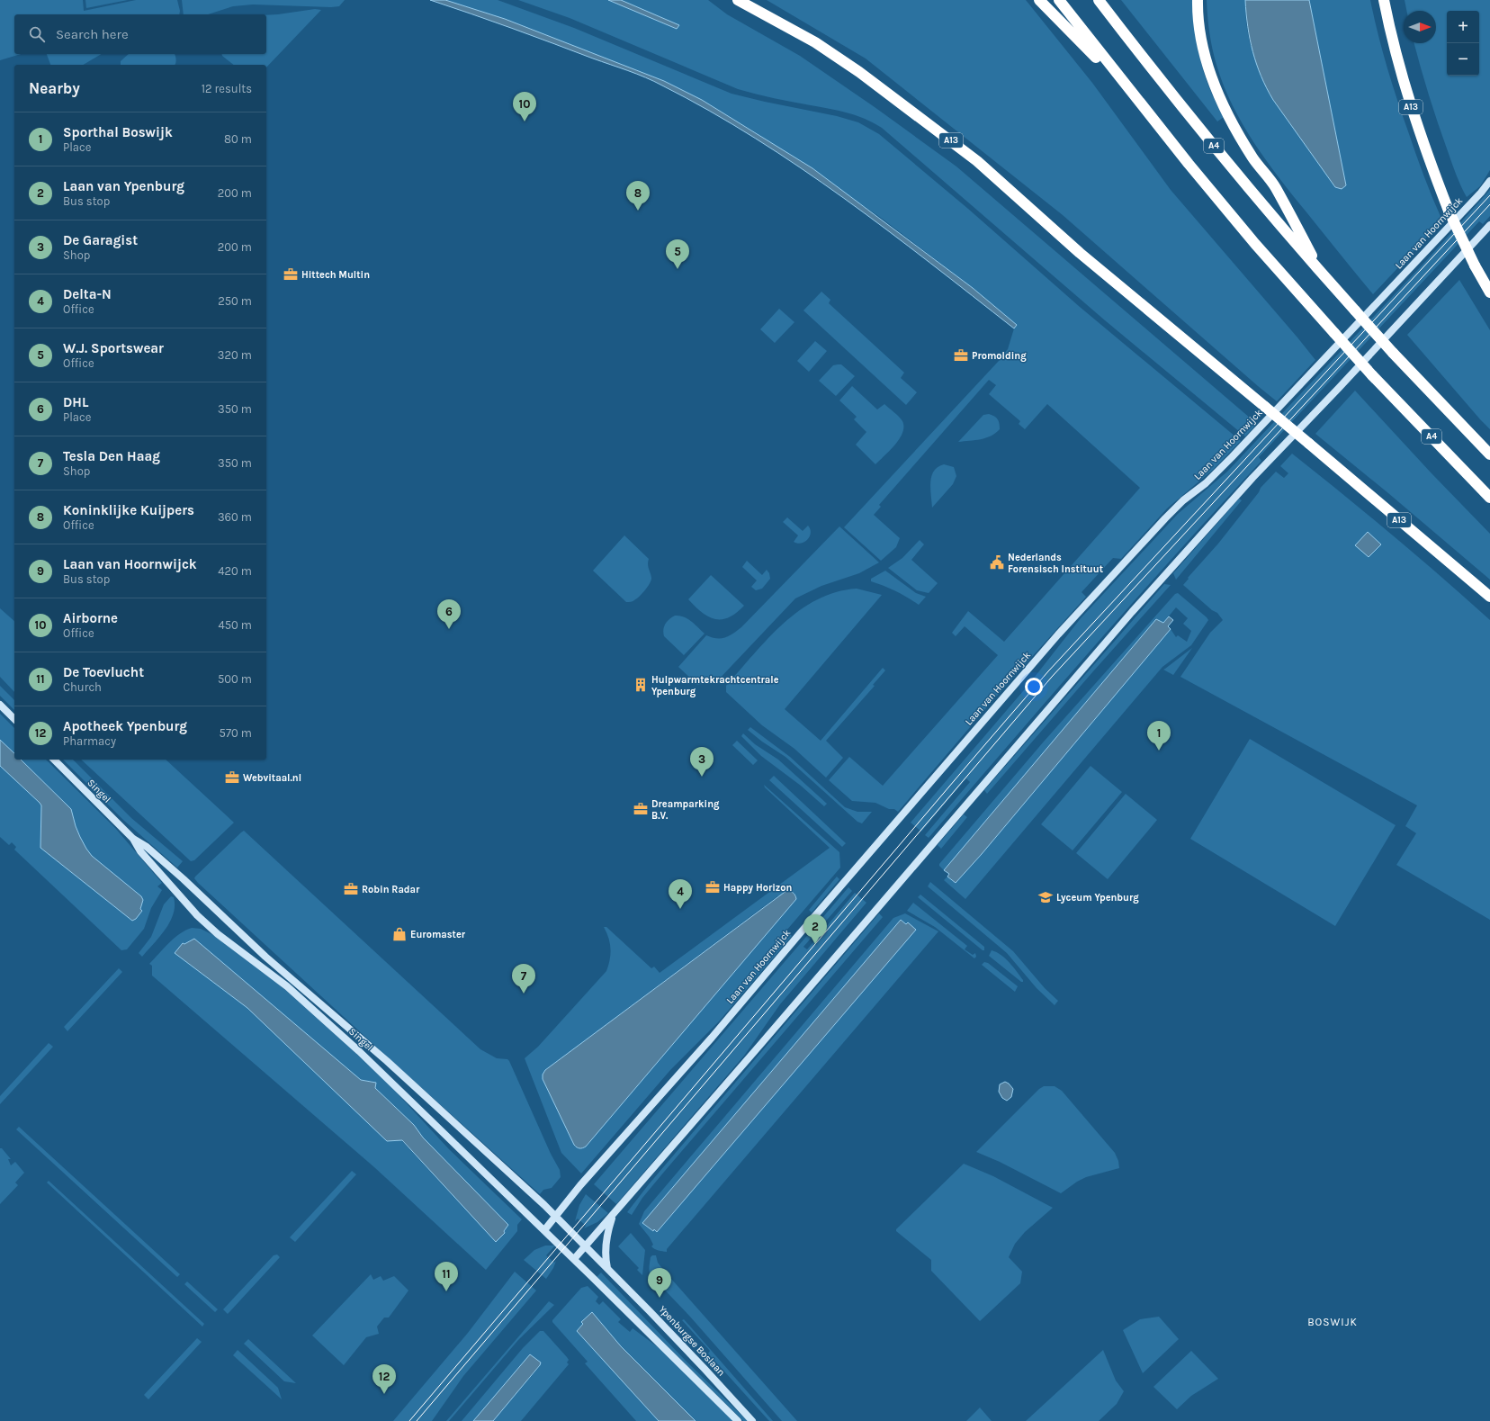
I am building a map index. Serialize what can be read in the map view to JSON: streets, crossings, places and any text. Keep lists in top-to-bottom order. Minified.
{"streets":{"highway":["A13","A4"],"main road":["Laan van Hoornwijck","Singel","Ypenburgse Boslaan"]},"crossings":[["Laan van Hoornwijck","Singel"],["Singel","Ypenburgse Boslaan"]],"districts":["BOSWIJK"],"places":{"office":["Hittech Multin","Promolding","Webvitaal.nl","Dreamparking B.V.","Happy Horizon","Robin Radar"],"public building":["Nederlands Forensisch Instituut"],"building":["Hulpwarmtekrachtcentrale Ypenburg"],"school or university":["Lyceum Ypenburg"],"shop":["Euromaster"]},"north":"right","page":{"map_buttons":["+","−"],"search":"Search here","heading":["Nearby","12 results"],"pins":["10","8","5","6","1","3","4","2","7","11","9","12"],"list":[{"mark":"1","name":"Sporthal Boswijk","note":"Place","value":"80 m"},{"mark":"2","name":"Laan van Ypenburg","note":"Bus stop","value":"200 m"},{"mark":"3","name":"De Garagist","note":"Shop","value":"200 m"},{"mark":"4","name":"Delta-N","note":"Office","value":"250 m"},{"mark":"5","name":"W.J. Sportswear","note":"Office","value":"320 m"},{"mark":"6","name":"DHL","note":"Place","value":"350 m"},{"mark":"7","name":"Tesla Den Haag","note":"Shop","value":"350 m"},{"mark":"8","name":"Koninklijke Kuijpers","note":"Office","value":"360 m"},{"mark":"9","name":"Laan van Hoornwijck","note":"Bus stop","value":"420 m"},{"mark":"10","name":"Airborne","note":"Office","value":"450 m"},{"mark":"11","name":"De Toevlucht","note":"Church","value":"500 m"},{"mark":"12","name":"Apotheek Ypenburg","note":"Pharmacy","value":"570 m"}]}}
